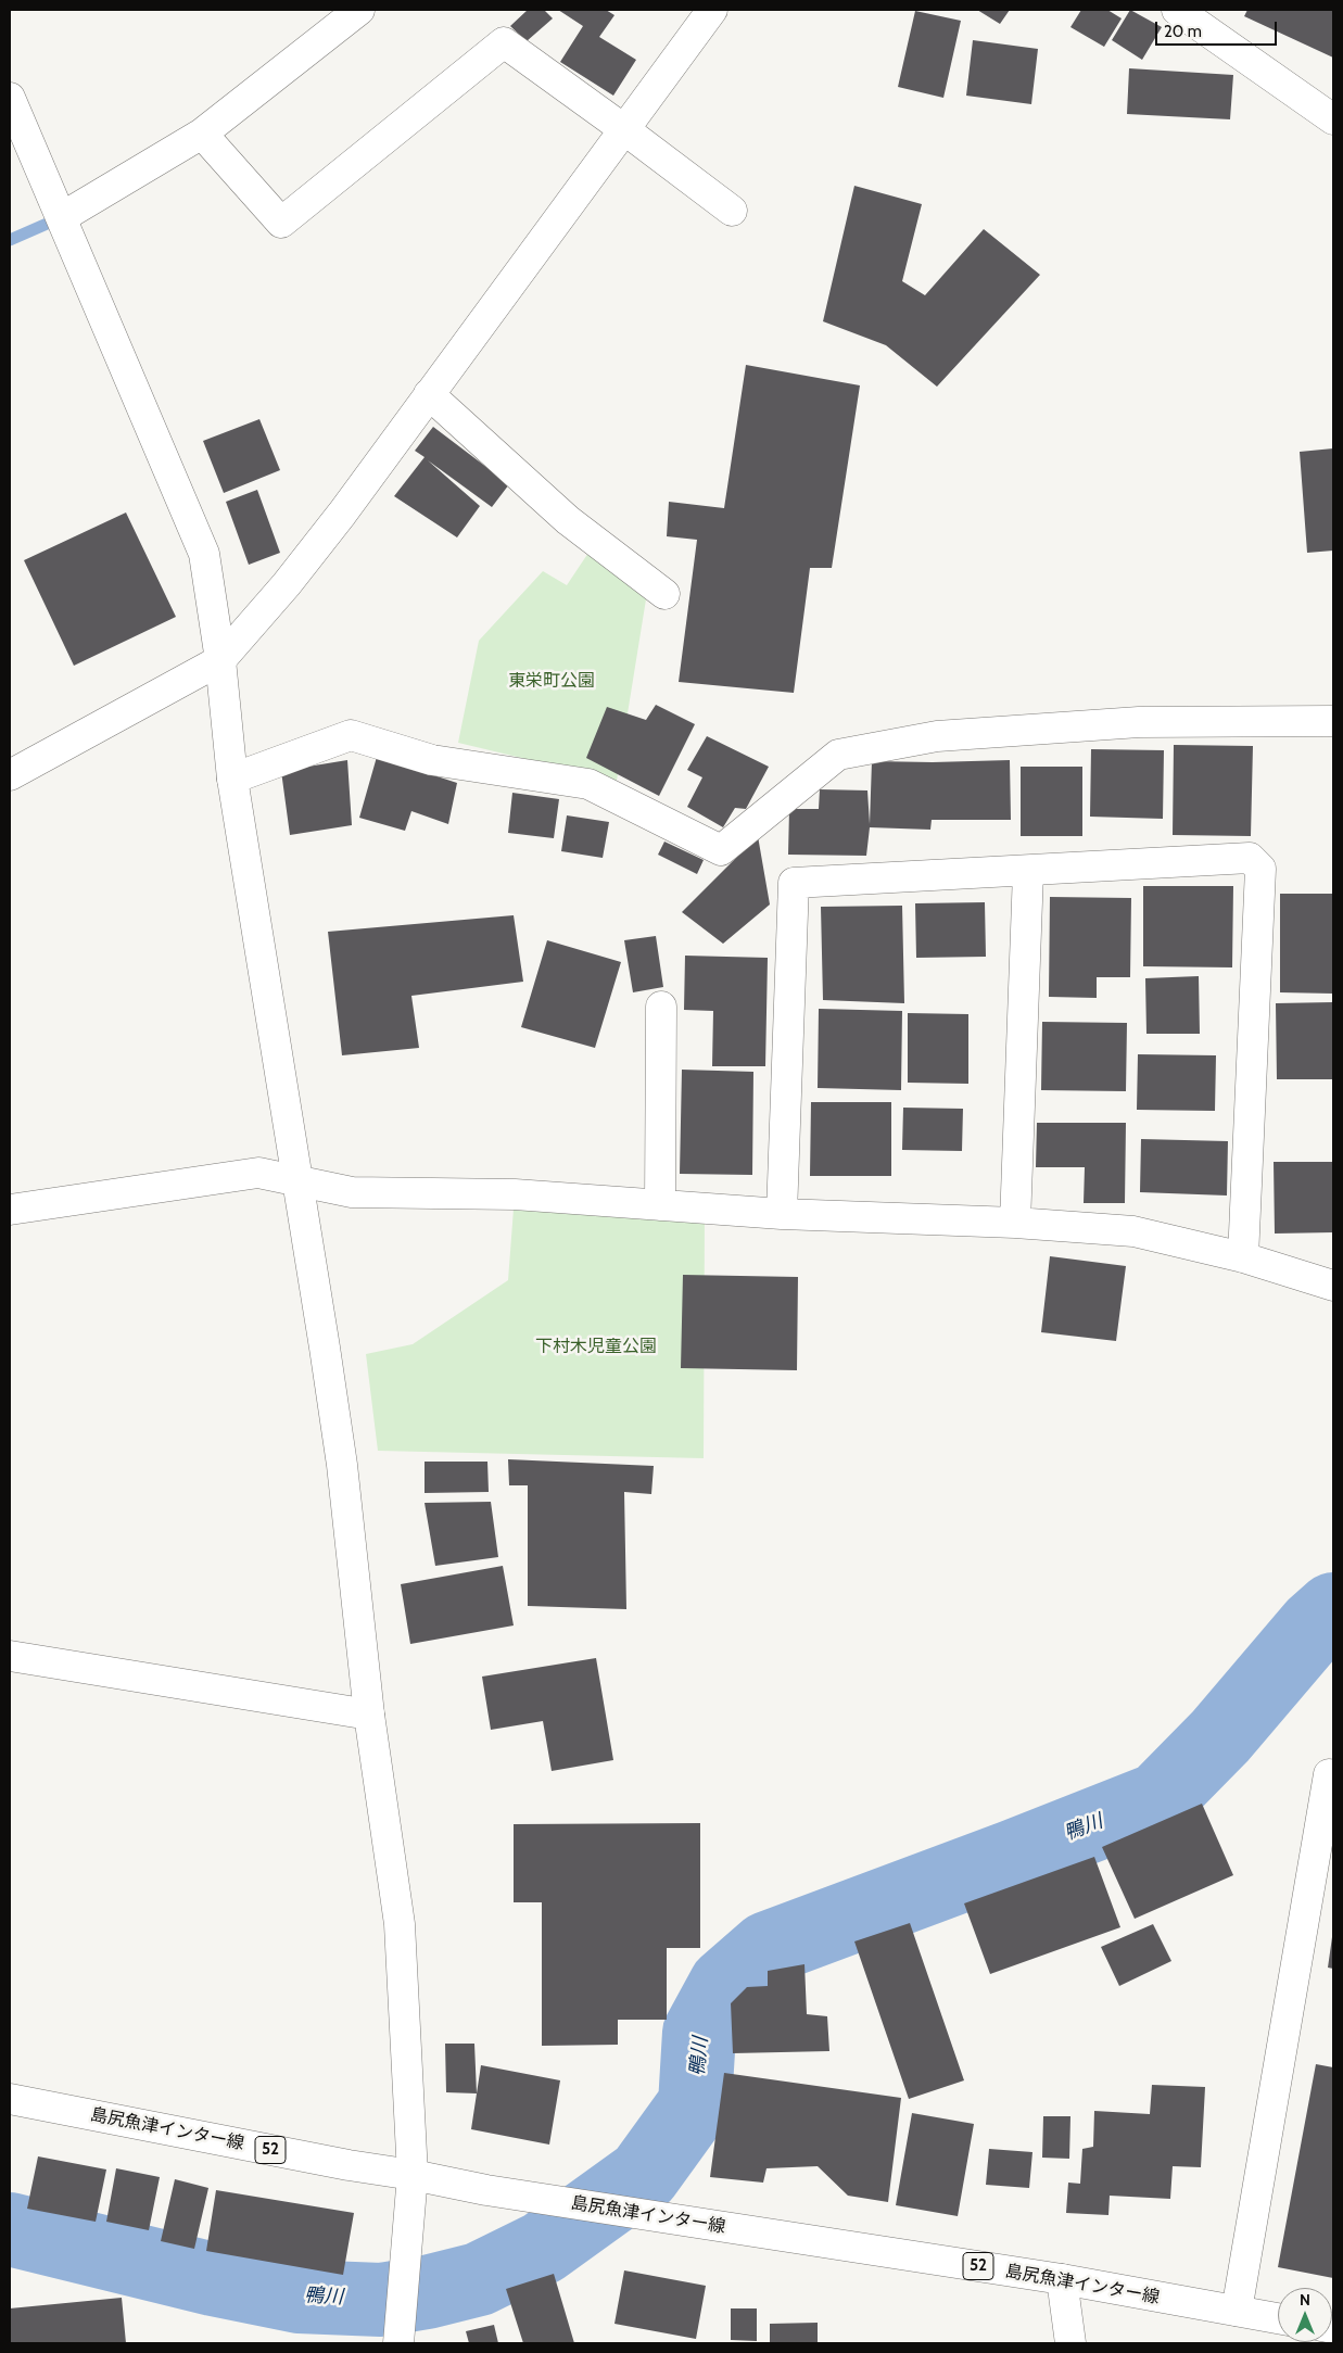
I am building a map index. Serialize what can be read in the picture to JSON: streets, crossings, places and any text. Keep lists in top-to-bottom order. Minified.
{"streets":{"street":["島尻魚津インター線","52"]},"water":["鴨川"],"parks":["東栄町公園","下村木児童公園"],"scale_bar":"20 m","north":"top"}
